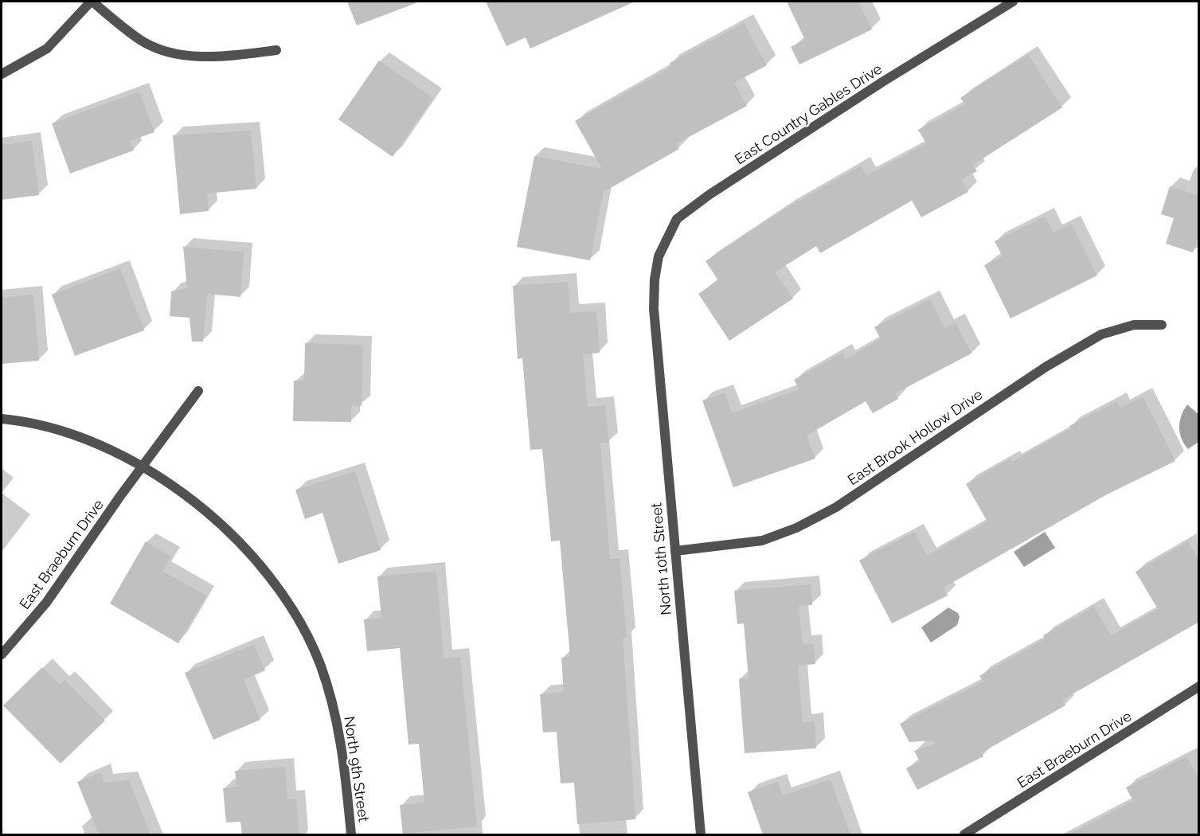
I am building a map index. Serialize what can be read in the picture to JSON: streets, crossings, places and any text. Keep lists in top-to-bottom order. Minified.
{"streets":{"street":["East Country Gables Drive","East Brook Hollow Drive","East Braeburn Drive","North 10th Street","North 9th Street"]},"crossings":[["East Country Gables Drive","North 10th Street"],["East Brook Hollow Drive","North 10th Street"],["East Braeburn Drive","North 9th Street"]]}
